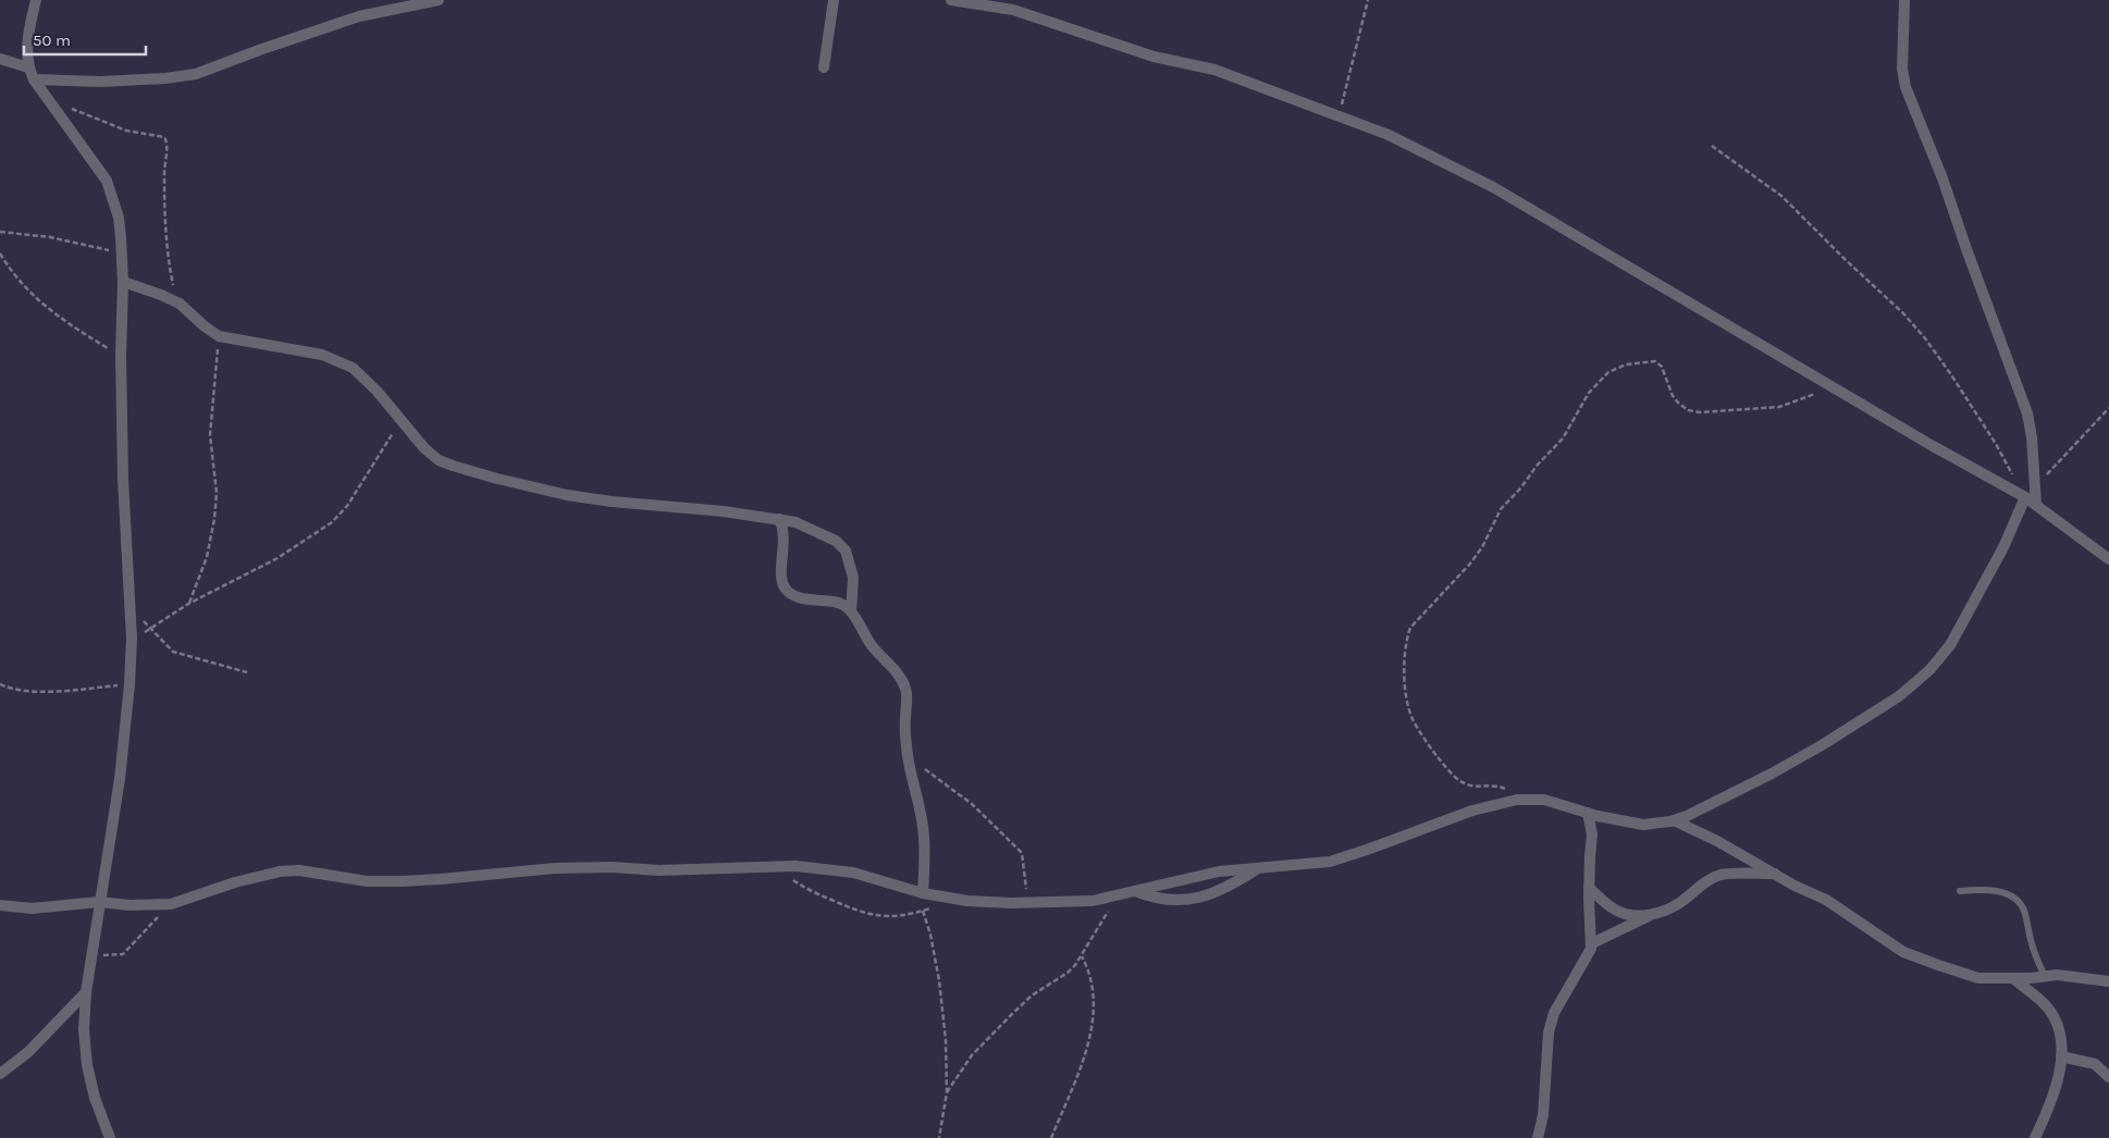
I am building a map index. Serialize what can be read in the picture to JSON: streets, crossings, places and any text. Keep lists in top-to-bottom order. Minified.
{"scale_bar":"50 m"}
